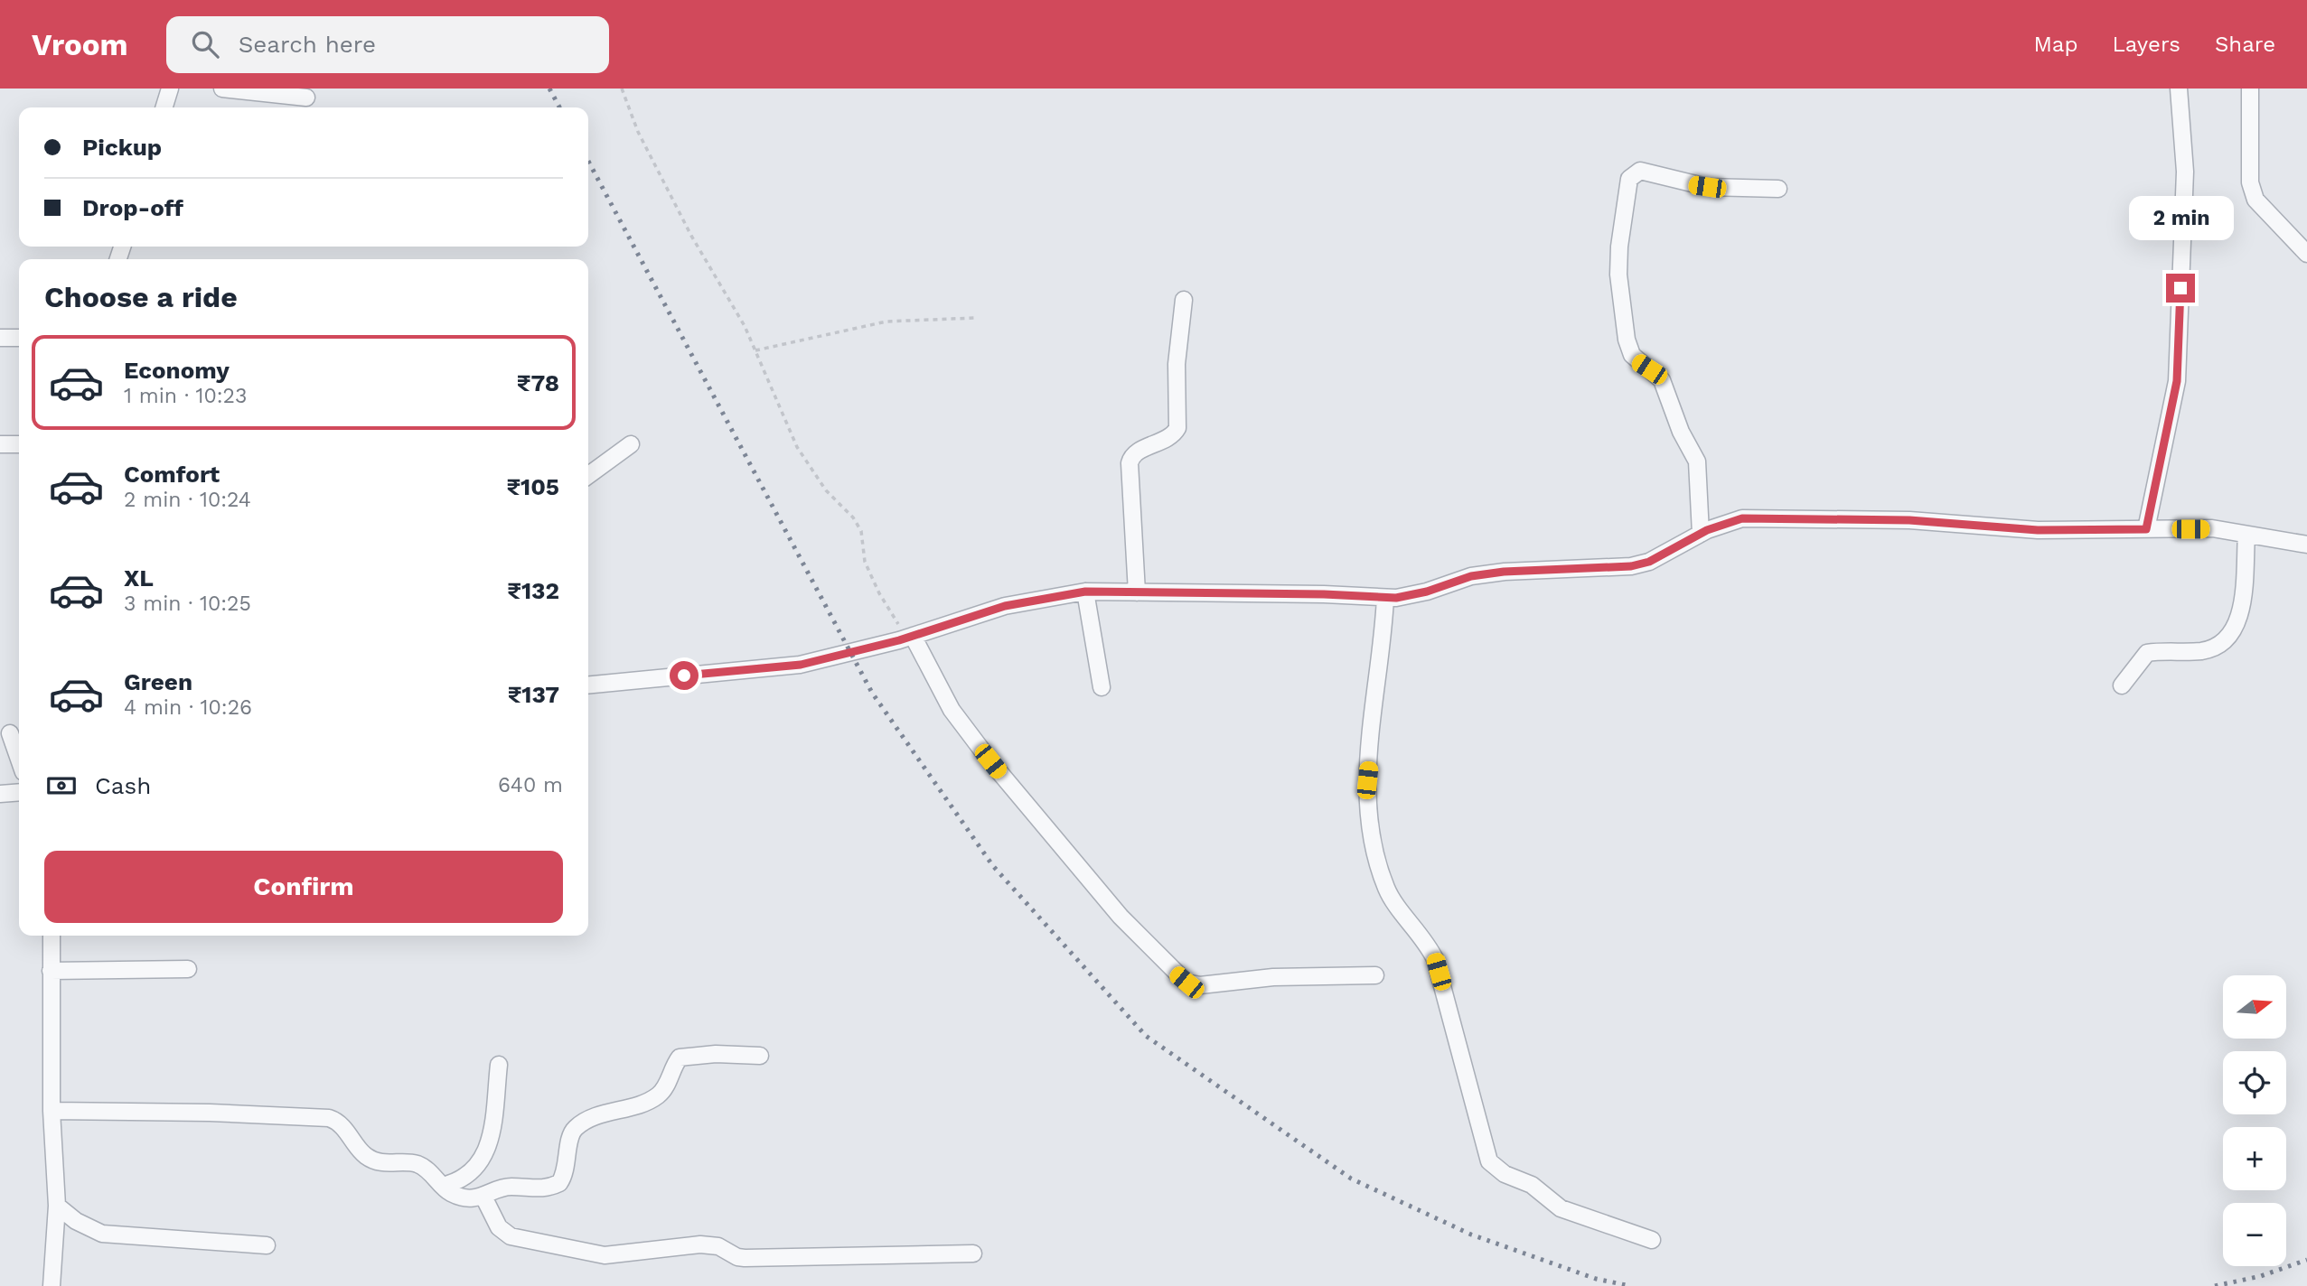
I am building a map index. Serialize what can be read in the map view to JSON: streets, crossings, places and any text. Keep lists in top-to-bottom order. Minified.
{"north":"right","page":{"header":"Vroom","search":"Search here","nav":["Map","Layers","Share"],"banner":["Pickup","Drop-off"],"bubble":"2 min","heading":"Choose a ride","list":[{"name":"Economy","note":"1 min · 10:23","value":"₹78"},{"name":"Comfort","note":"2 min · 10:24","value":"₹105"},{"name":"XL","note":"3 min · 10:25","value":"₹132"},{"name":"Green","note":"4 min · 10:26","value":"₹137"}],"pay":["Cash","640 m"],"buttons":"Confirm","map_buttons":["+","−"]}}
